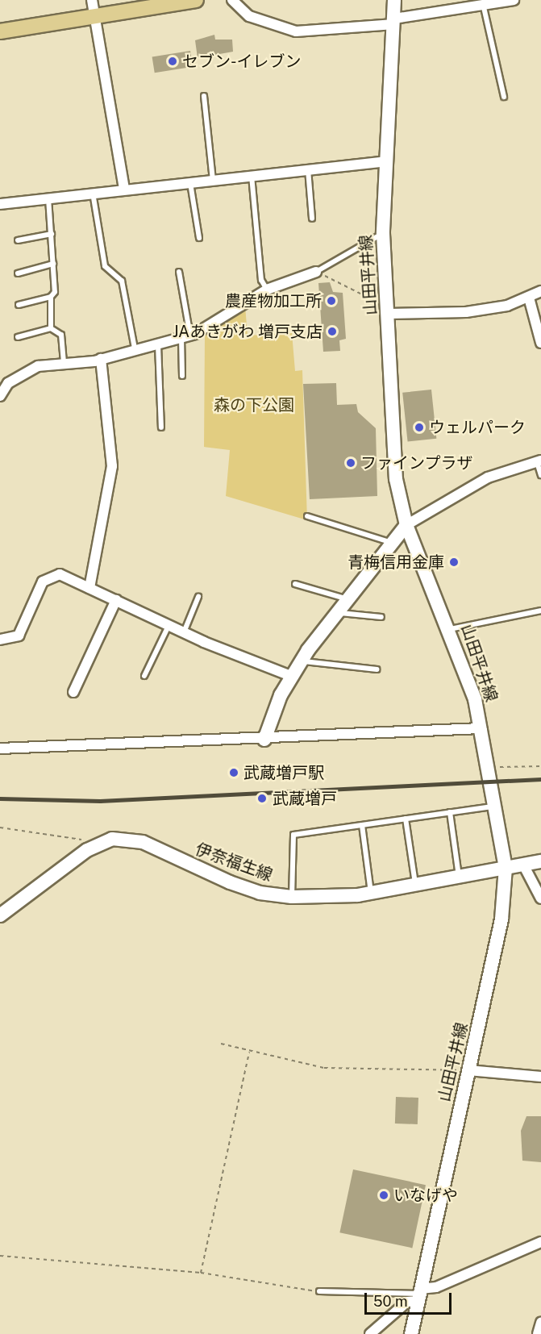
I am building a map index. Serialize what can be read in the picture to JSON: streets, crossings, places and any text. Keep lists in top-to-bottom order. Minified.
{"streets":{"main road":["山田平井線","伊奈福生線"]},"crossings":[["山田平井線","伊奈福生線"]],"parks":["森の下公園"],"places":["セブン-イレブン","農産物加工所","JAあきがわ 増戸支店","ウェルパーク","ファインプラザ","青梅信用金庫","武蔵増戸駅","武蔵増戸","いなげや"],"scale_bar":"50 m"}
